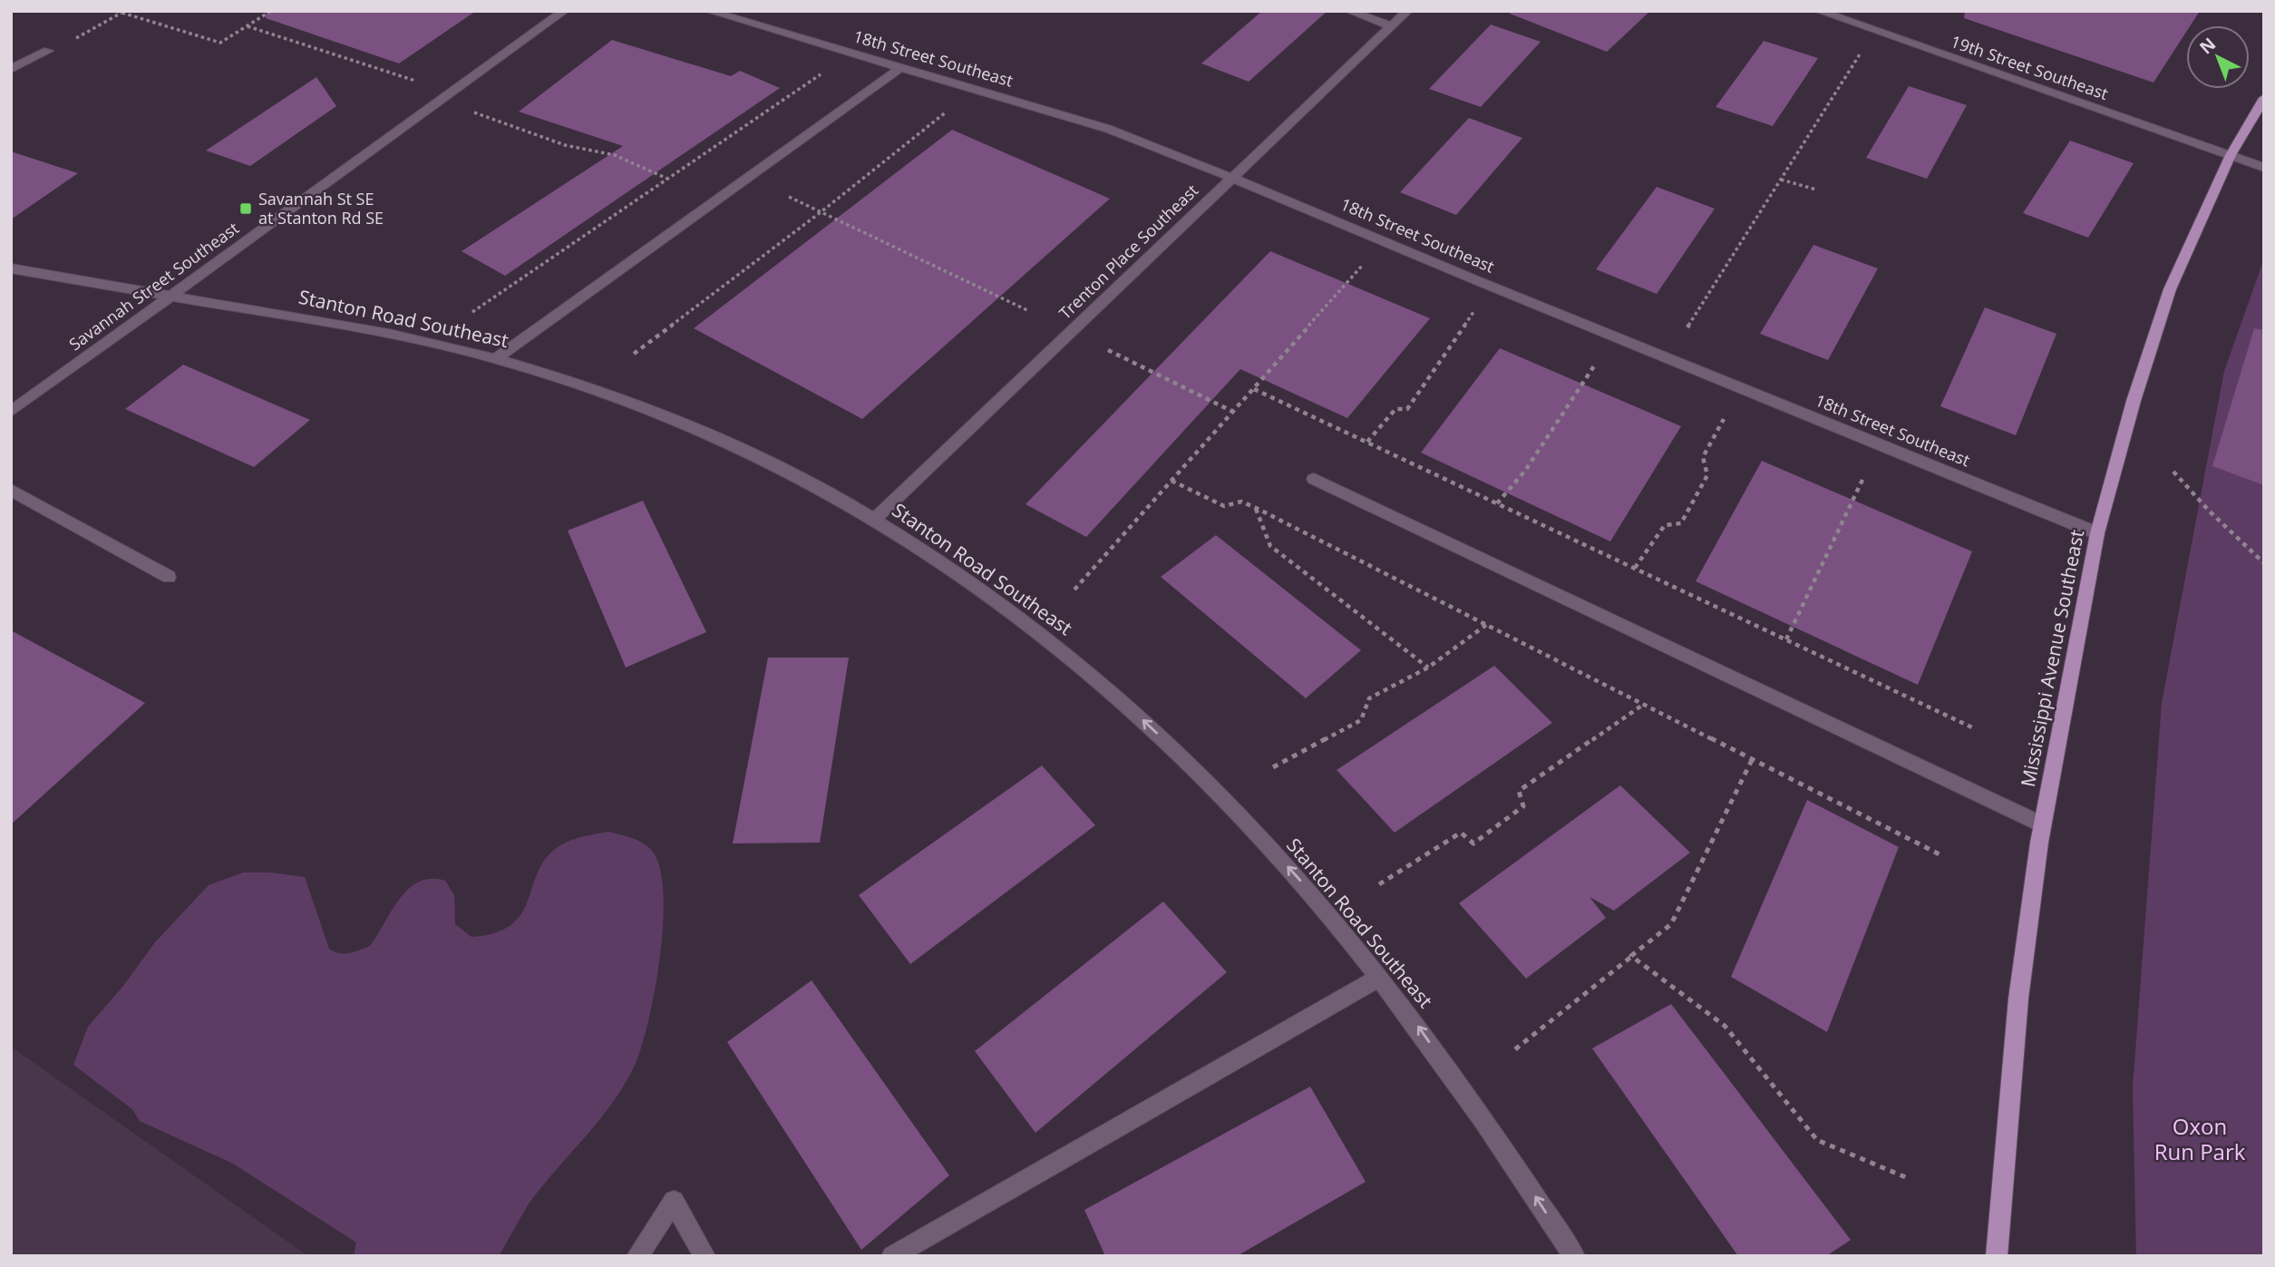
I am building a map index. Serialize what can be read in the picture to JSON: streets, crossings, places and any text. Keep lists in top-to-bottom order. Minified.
{"streets":{"main road":["Mississippi Avenue Southeast"],"street":["18th Street Southeast","19th Street Southeast","Trenton Place Southeast","Savannah Street Southeast","Stanton Road Southeast"]},"crossings":[["18th Street Southeast","Trenton Place Southeast"],["18th Street Southeast","Mississippi Avenue Southeast"],["19th Street Southeast","Mississippi Avenue Southeast"],["Trenton Place Southeast","Stanton Road Southeast"],["Savannah Street Southeast","Stanton Road Southeast"]],"one_way":["Stanton Road Southeast"],"parks":["Oxon Run Park"],"places":{"transit":["Savannah St SE at Stanton Rd SE"]},"north":"top left"}
